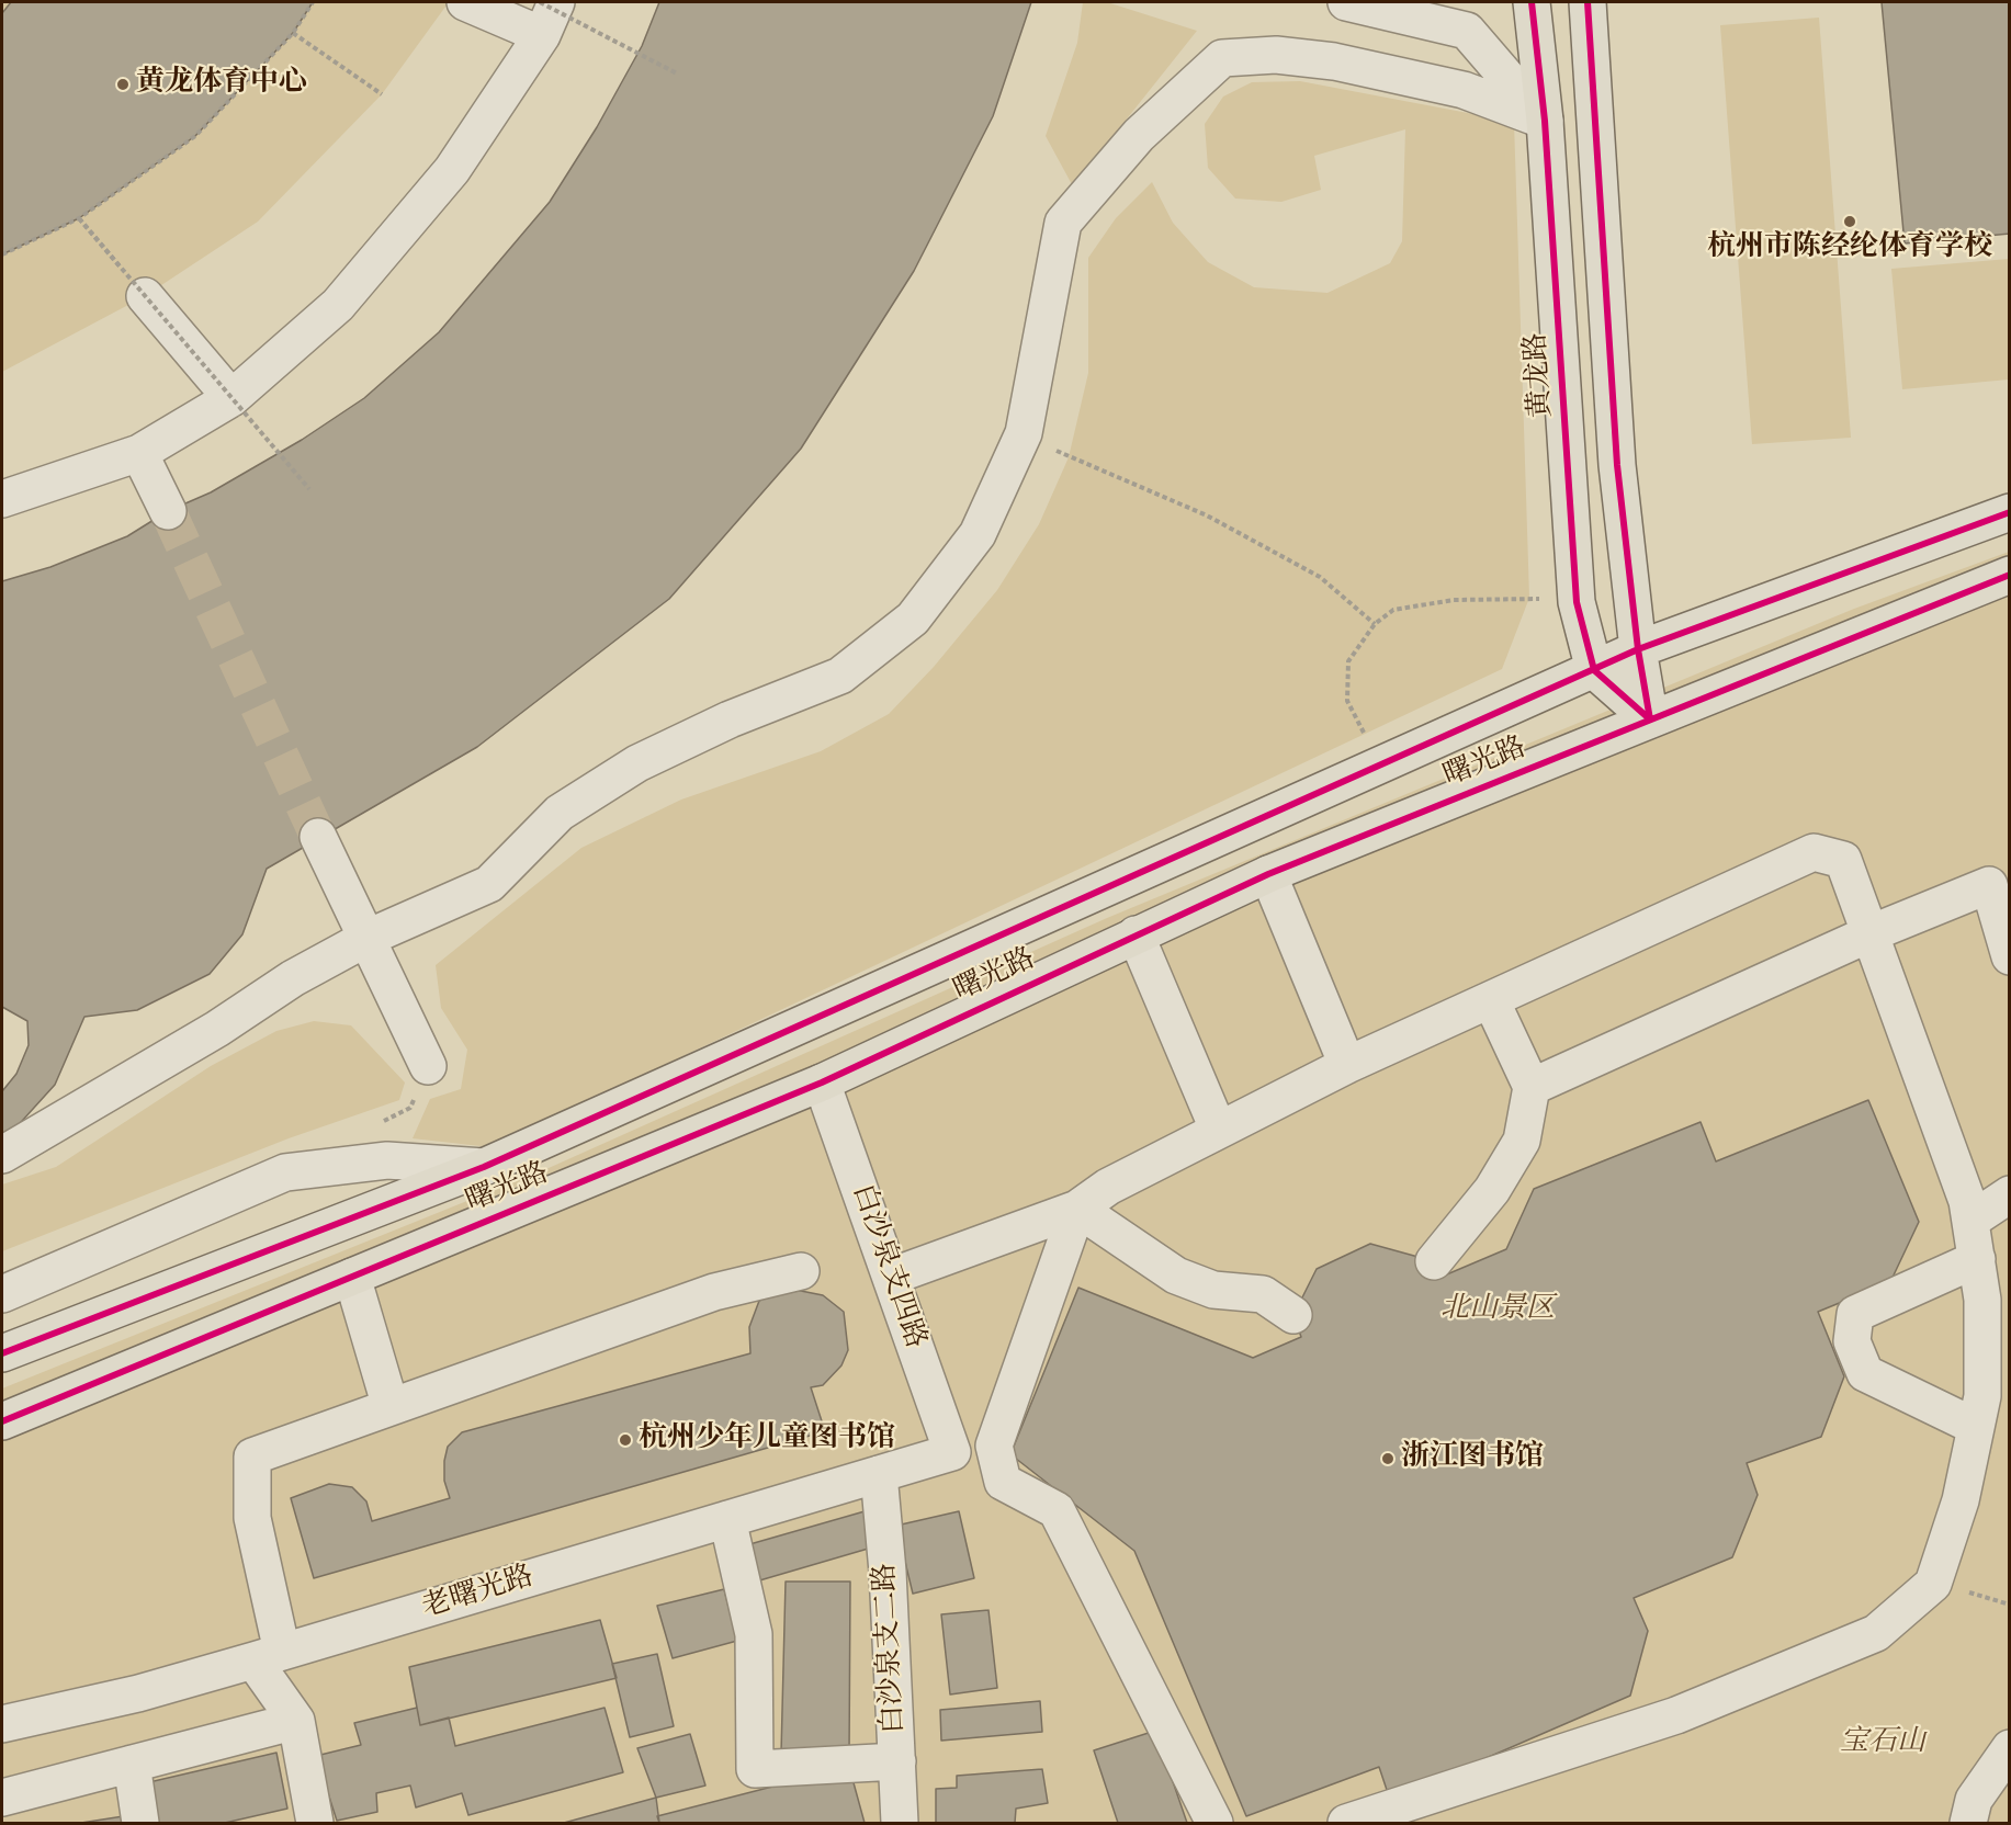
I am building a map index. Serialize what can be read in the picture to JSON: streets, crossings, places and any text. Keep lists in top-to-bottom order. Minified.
{"streets":{"main road":["黄龙路","曙光路"],"street":["白沙泉支四路","老曙光路","白沙泉支二路"]},"crossings":[["黄龙路","曙光路"],["曙光路","白沙泉支四路"],["白沙泉支四路","老曙光路"],["老曙光路","白沙泉支二路"]],"parks":["北山景区","宝石山"],"places":["黄龙体育中心","杭州市陈经纶体育学校","杭州少年儿童图书馆","浙江图书馆"]}
